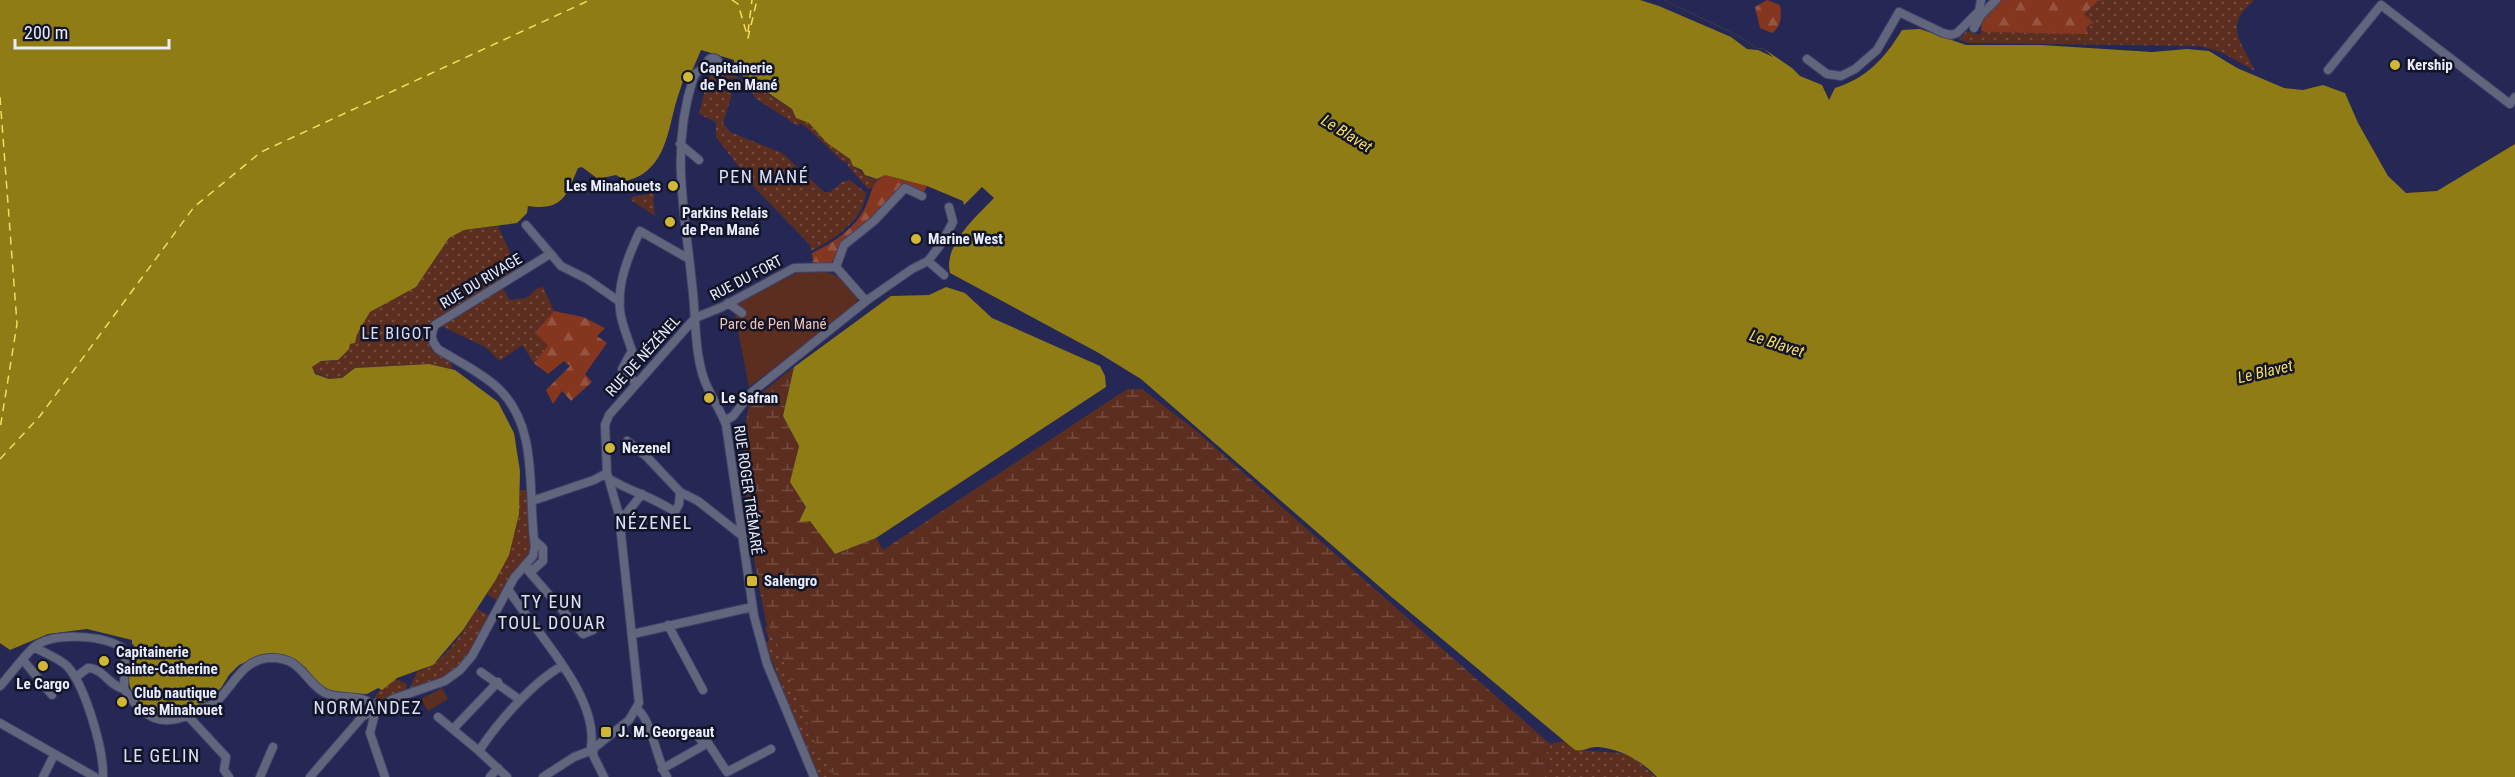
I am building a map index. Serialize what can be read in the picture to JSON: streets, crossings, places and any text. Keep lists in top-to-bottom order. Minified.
{"streets":{"street":["RUE DU FORT","RUE DU RIVAGE","RUE DE NÉZÉNEL","RUE ROGER TRÉMARÉ"]},"crossings":[["RUE DU FORT","RUE DE NÉZÉNEL"],["RUE DU FORT","RUE ROGER TRÉMARÉ"],["RUE DE NÉZÉNEL","RUE ROGER TRÉMARÉ"]],"districts":["PEN MANÉ","LE BIGOT","NÉZENEL","TY EUN TOUL DOUAR","NORMANDEZ","LE GELIN"],"water":["Le Blavet"],"parks":["Parc de Pen Mané"],"places":{"other":["Kership","Capitainerie de Pen Mané","Les Minahouets","Parkins Relais de Pen Mané","Marine West","Le Safran","Nezenel","Capitainerie Sainte-Catherine","Le Cargo","Club nautique des Minahouet"],"transit":["Salengro","J. M. Georgeaut"]},"scale_bar":"200 m"}
